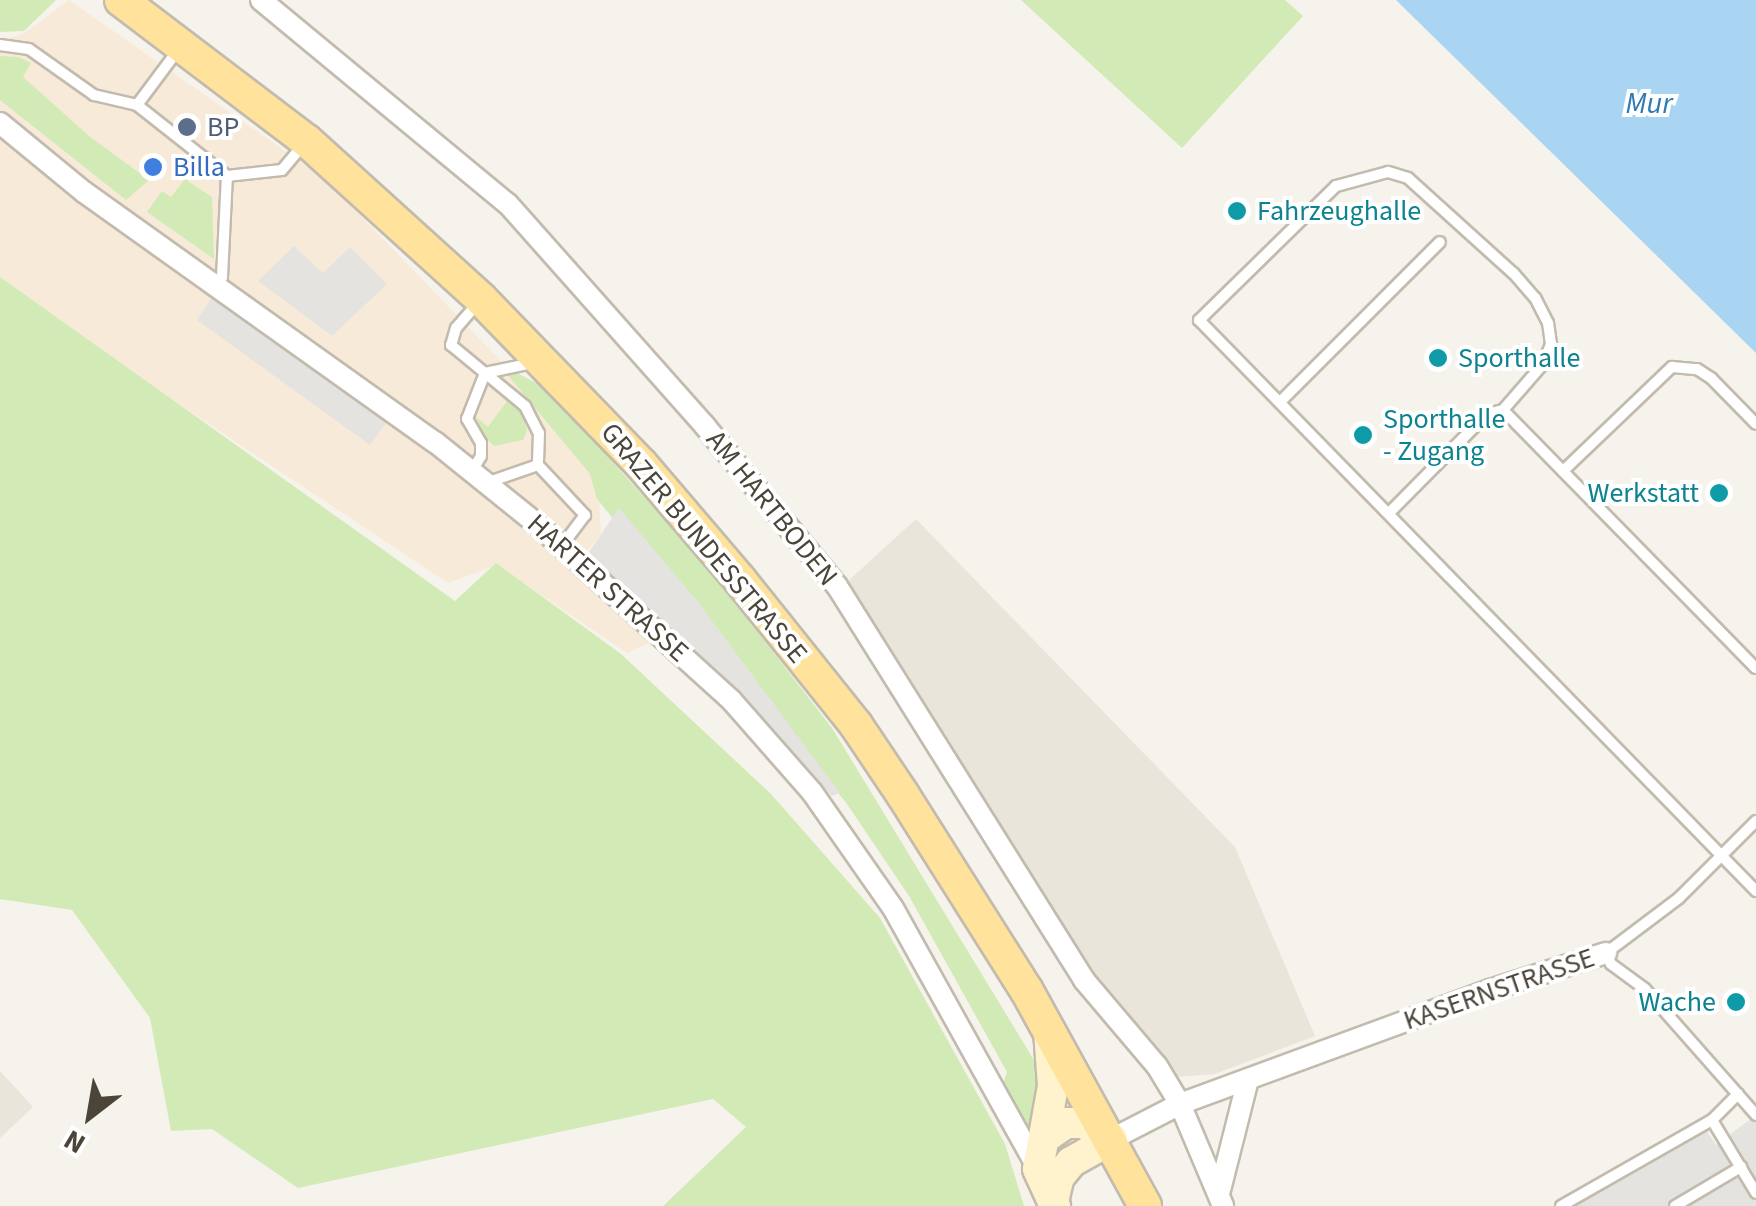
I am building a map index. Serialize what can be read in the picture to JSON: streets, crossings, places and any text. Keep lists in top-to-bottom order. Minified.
{"streets":{"main road":["GRAZER BUNDESSTRASSE"],"street":["AM HARTBODEN","HARTER STRASSE","KASERNSTRASSE"]},"crossings":[["AM HARTBODEN","KASERNSTRASSE"],["GRAZER BUNDESSTRASSE","HARTER STRASSE"],["GRAZER BUNDESSTRASSE","KASERNSTRASSE"],["HARTER STRASSE","KASERNSTRASSE"]],"water":["Mur"],"places":["BP","Billa","Fahrzeughalle","Sporthalle","Sporthalle - Zugang","Werkstatt","Wache"],"north":"bottom left"}
